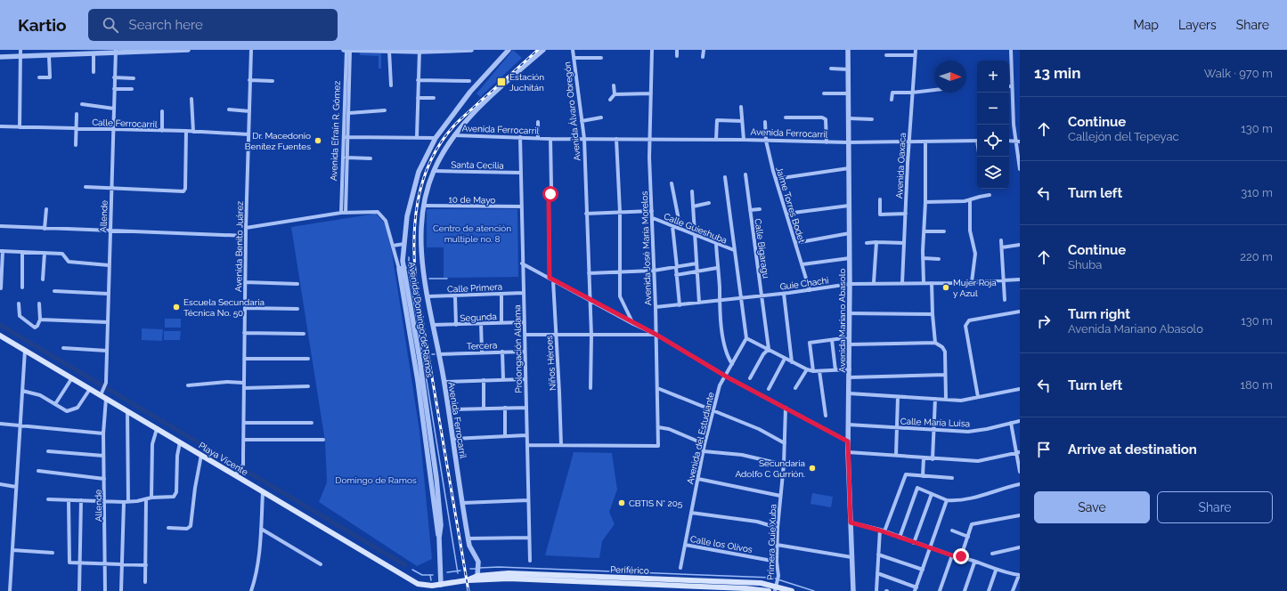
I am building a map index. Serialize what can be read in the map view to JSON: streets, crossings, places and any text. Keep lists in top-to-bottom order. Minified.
{"streets":{"main road":["Playa Vicente","Periférico"],"street":["Avenida Álvaro Obregón","Calle Ferrocarril","Avenida Ferrocarril","Avenida Efraín R. Gómez","Santa Cecilia","Avenida Oaxaca","10 de Mayo","Jaime Torres Bodet","Allende","Calle Guieshuba","Avenida Benito Juárez","Avenida José María Morelos","Calle Bigaragu","Guie Chachi","Calle Primera","Segunda","Avenida Domingo de Ramos","Avenida Mariano Abasolo","Tercera","Prolongación Aldama","Niños Héroes","Calle María Luisa","Avenida del Estudiante","Primera Guie Xuba","Calle los Olivos"]},"crossings":[["Avenida Álvaro Obregón","Avenida Ferrocarril"],["Calle Ferrocarril","Allende"],["Calle Ferrocarril","Avenida Benito Juárez"],["Avenida Ferrocarril","Santa Cecilia"],["Avenida Ferrocarril","Avenida Oaxaca"],["Avenida Ferrocarril","10 de Mayo"],["Avenida Ferrocarril","Jaime Torres Bodet"],["Avenida Ferrocarril","Avenida José María Morelos"],["Avenida Ferrocarril","Calle Primera"],["Avenida Ferrocarril","Segunda"],["Avenida Ferrocarril","Avenida Mariano Abasolo"],["Avenida Ferrocarril","Tercera"],["Avenida Ferrocarril","Prolongación Aldama"],["Avenida Ferrocarril","Niños Héroes"],["Avenida Ferrocarril","Periférico"],["Santa Cecilia","Prolongación Aldama"],["Avenida Oaxaca","Guie Chachi"],["10 de Mayo","Prolongación Aldama"],["Jaime Torres Bodet","Guie Chachi"],["Allende","Playa Vicente"],["Calle Guieshuba","Avenida José María Morelos"],["Avenida Benito Juárez","Playa Vicente"],["Avenida José María Morelos","Guie Chachi"],["Avenida José María Morelos","Niños Héroes"],["Calle Bigaragu","Guie Chachi"],["Guie Chachi","Avenida Mariano Abasolo"],["Calle Primera","Prolongación Aldama"],["Segunda","Prolongación Aldama"],["Avenida Domingo de Ramos","Playa Vicente"],["Avenida Domingo de Ramos","Periférico"],["Avenida Mariano Abasolo","Calle María Luisa"],["Tercera","Prolongación Aldama"],["Avenida del Estudiante","Calle los Olivos"],["Playa Vicente","Periférico"],["Primera Guie Xuba","Calle los Olivos"],["Primera Guie Xuba","Periférico"]],"parks":["Centro de atención multiple no. 8","Domingo de Ramos"],"places":{"transit":["Estación Juchitán"],"other":["Dr. Macedonio Benítez Fuentes","Mujer Roja y Azul","Escuela Secundaria Técnica No. 50","Secundaria Adolfo C Gurrión.","CBTIS N° 205"]},"north":"right","page":{"header":"Kartio","search":"Search here","nav":["Map","Layers","Share"],"heading":["13 min","Walk · 970 m"],"map_buttons":["+","−"],"list":[["Continue","Callejón del Tepeyac","130 m"],["Turn left","310 m"],["Continue","Shuba","220 m"],["Turn right","Avenida Mariano Abasolo","130 m"],["Turn left","180 m"],"Arrive at destination"],"buttons":["Save","Share"]}}
